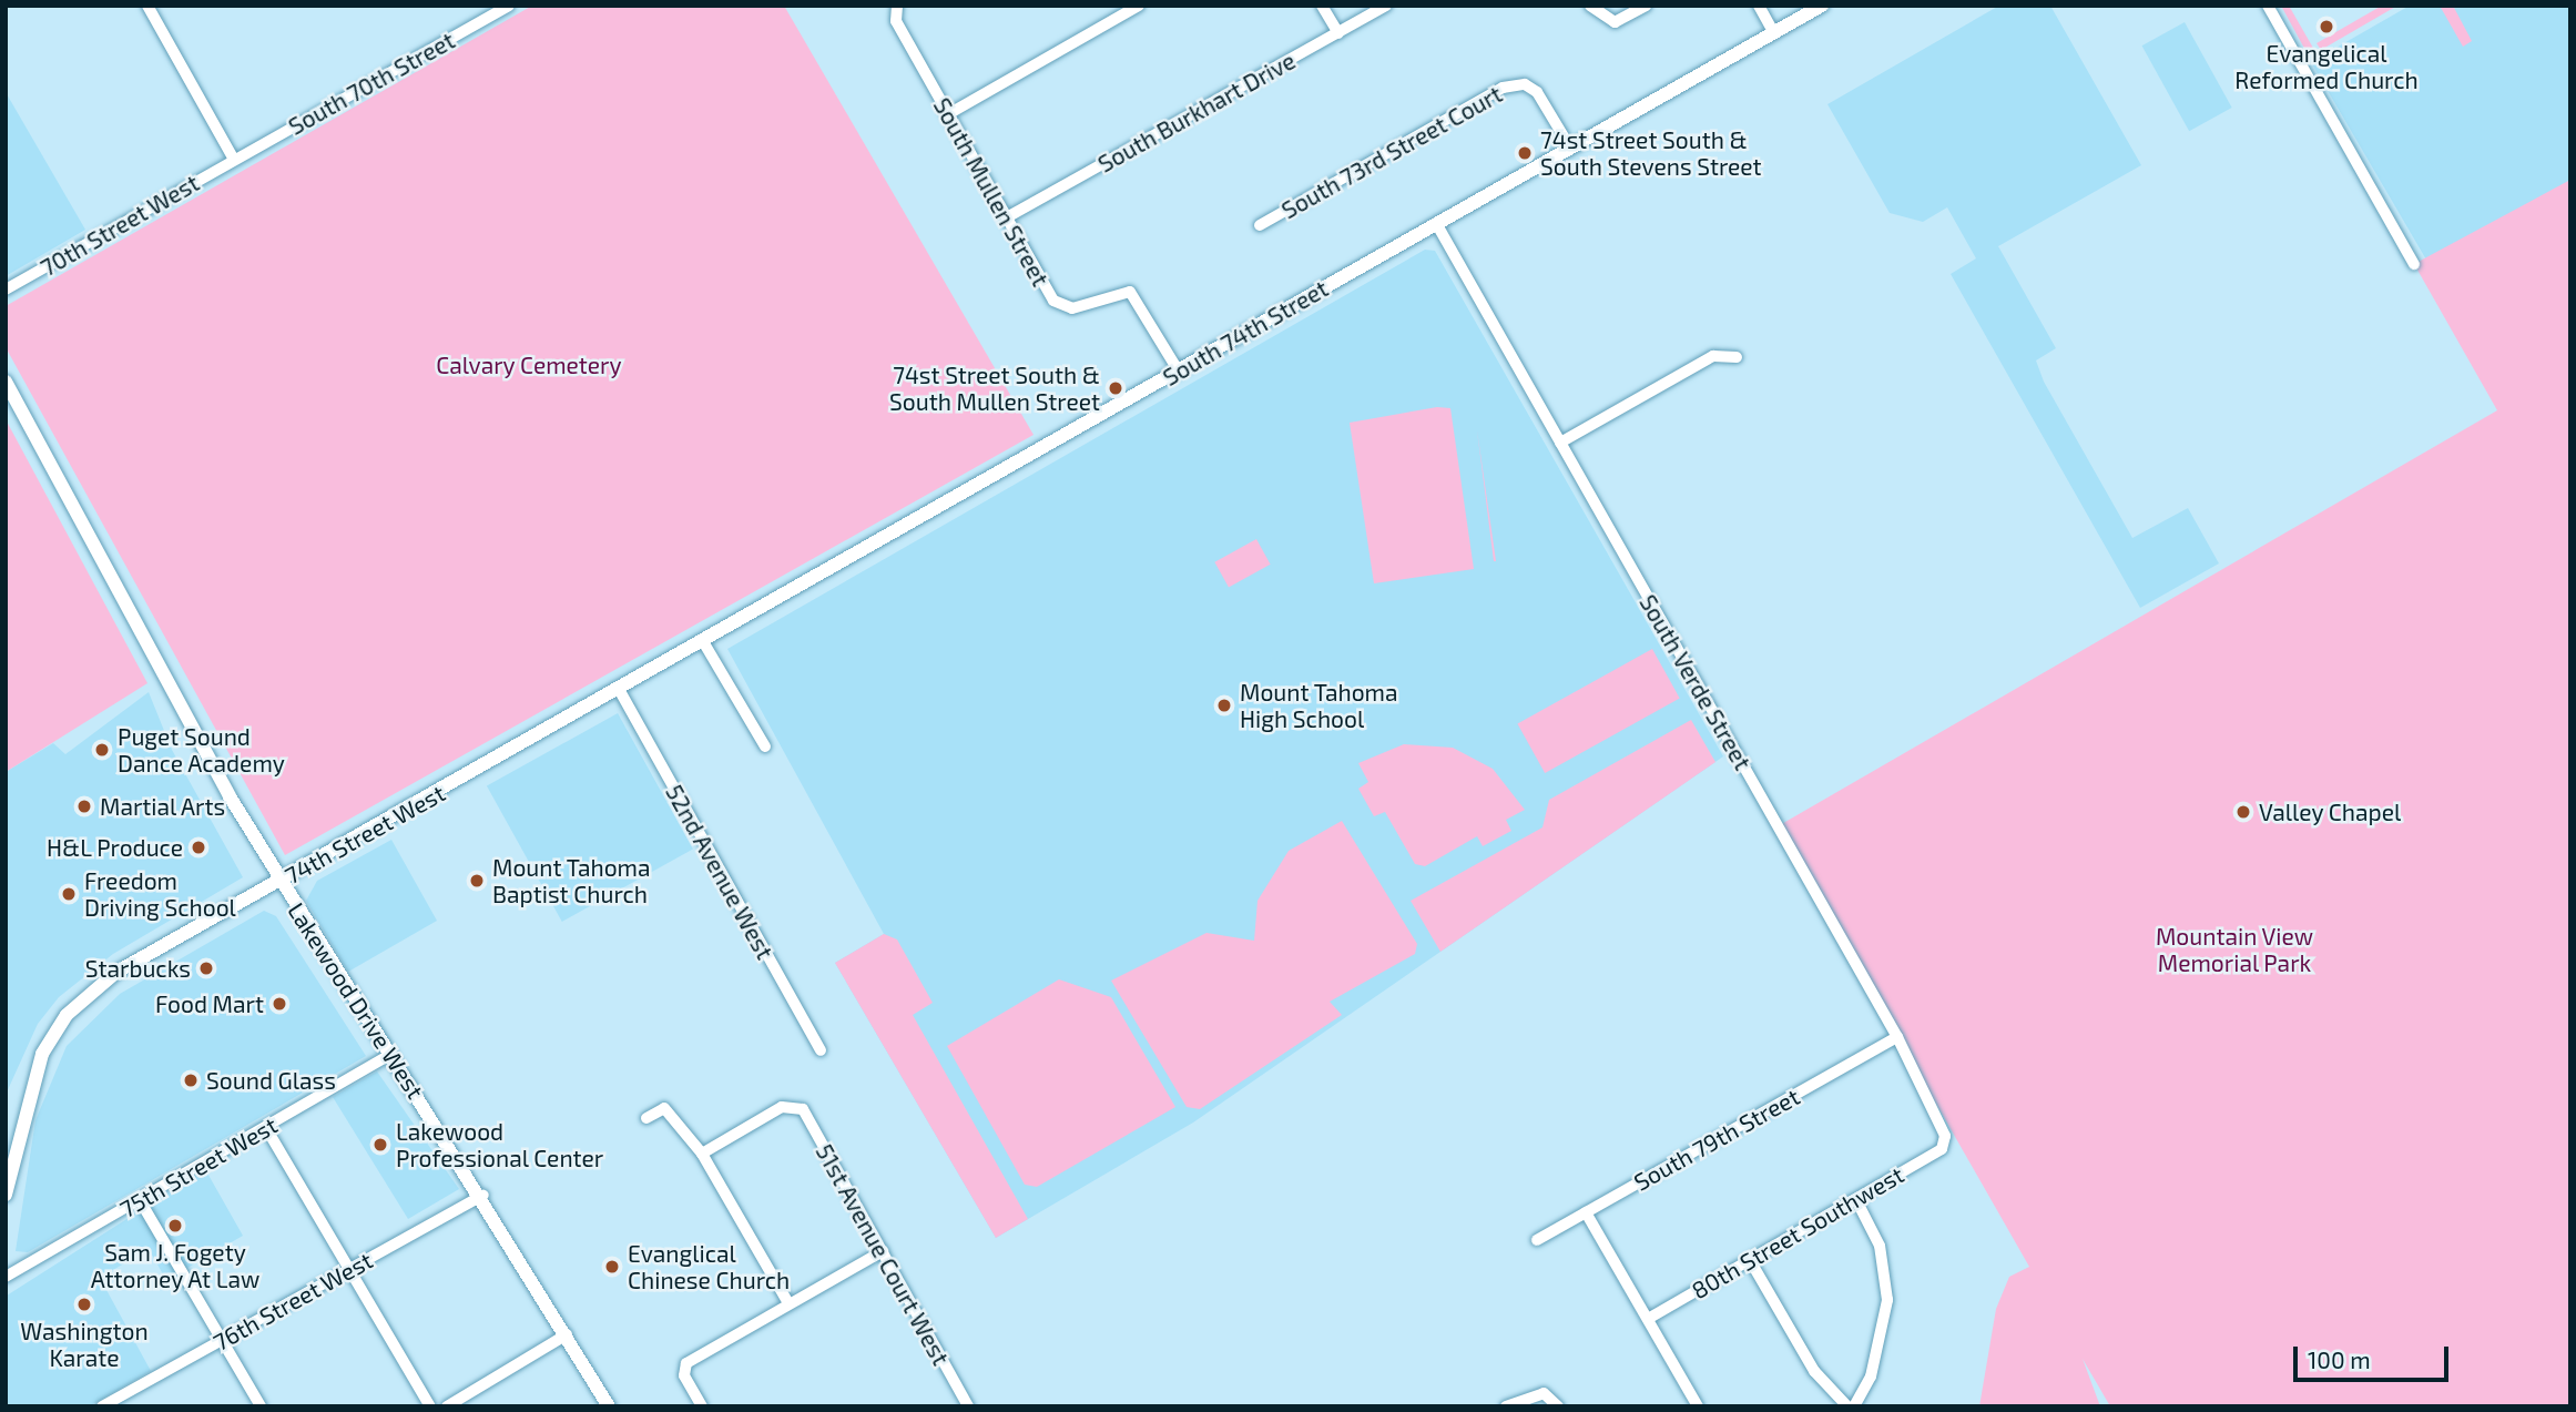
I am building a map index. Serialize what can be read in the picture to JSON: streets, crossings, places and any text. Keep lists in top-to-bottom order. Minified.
{"streets":{"main road":["South 74th Street","74th Street West","Lakewood Drive West"],"street":["South 70th Street","South Burkhart Drive","South 73rd Street Court","South Mullen Street","70th Street West","South Verde Street","52nd Avenue West","South 79th Street","75th Street West","80th Street Southwest","51st Avenue Court West","76th Street West"]},"crossings":[["South 70th Street","70th Street West"],["South Burkhart Drive","South Mullen Street"],["South 73rd Street Court","South 74th Street"],["South Mullen Street","South 74th Street"],["South 74th Street","South Verde Street"],["South 74th Street","74th Street West"],["South Verde Street","South 79th Street"],["South Verde Street","80th Street Southwest"],["74th Street West","52nd Avenue West"],["74th Street West","Lakewood Drive West"],["Lakewood Drive West","75th Street West"],["Lakewood Drive West","76th Street West"]],"parks":["Calvary Cemetery","Mountain View Memorial Park"],"places":["Evangelical Reformed Church","74st Street South & South Stevens Street","74st Street South & South Mullen Street","Mount Tahoma High School","Puget Sound Dance Academy","Martial Arts","Valley Chapel","H&L Produce","Mount Tahoma Baptist Church","Freedom Driving School","Starbucks","Food Mart","Sound Glass","Lakewood Professional Center","Sam J. Fogety Attorney At Law","Evanglical Chinese Church","Washington Karate"],"scale_bar":"100 m"}
